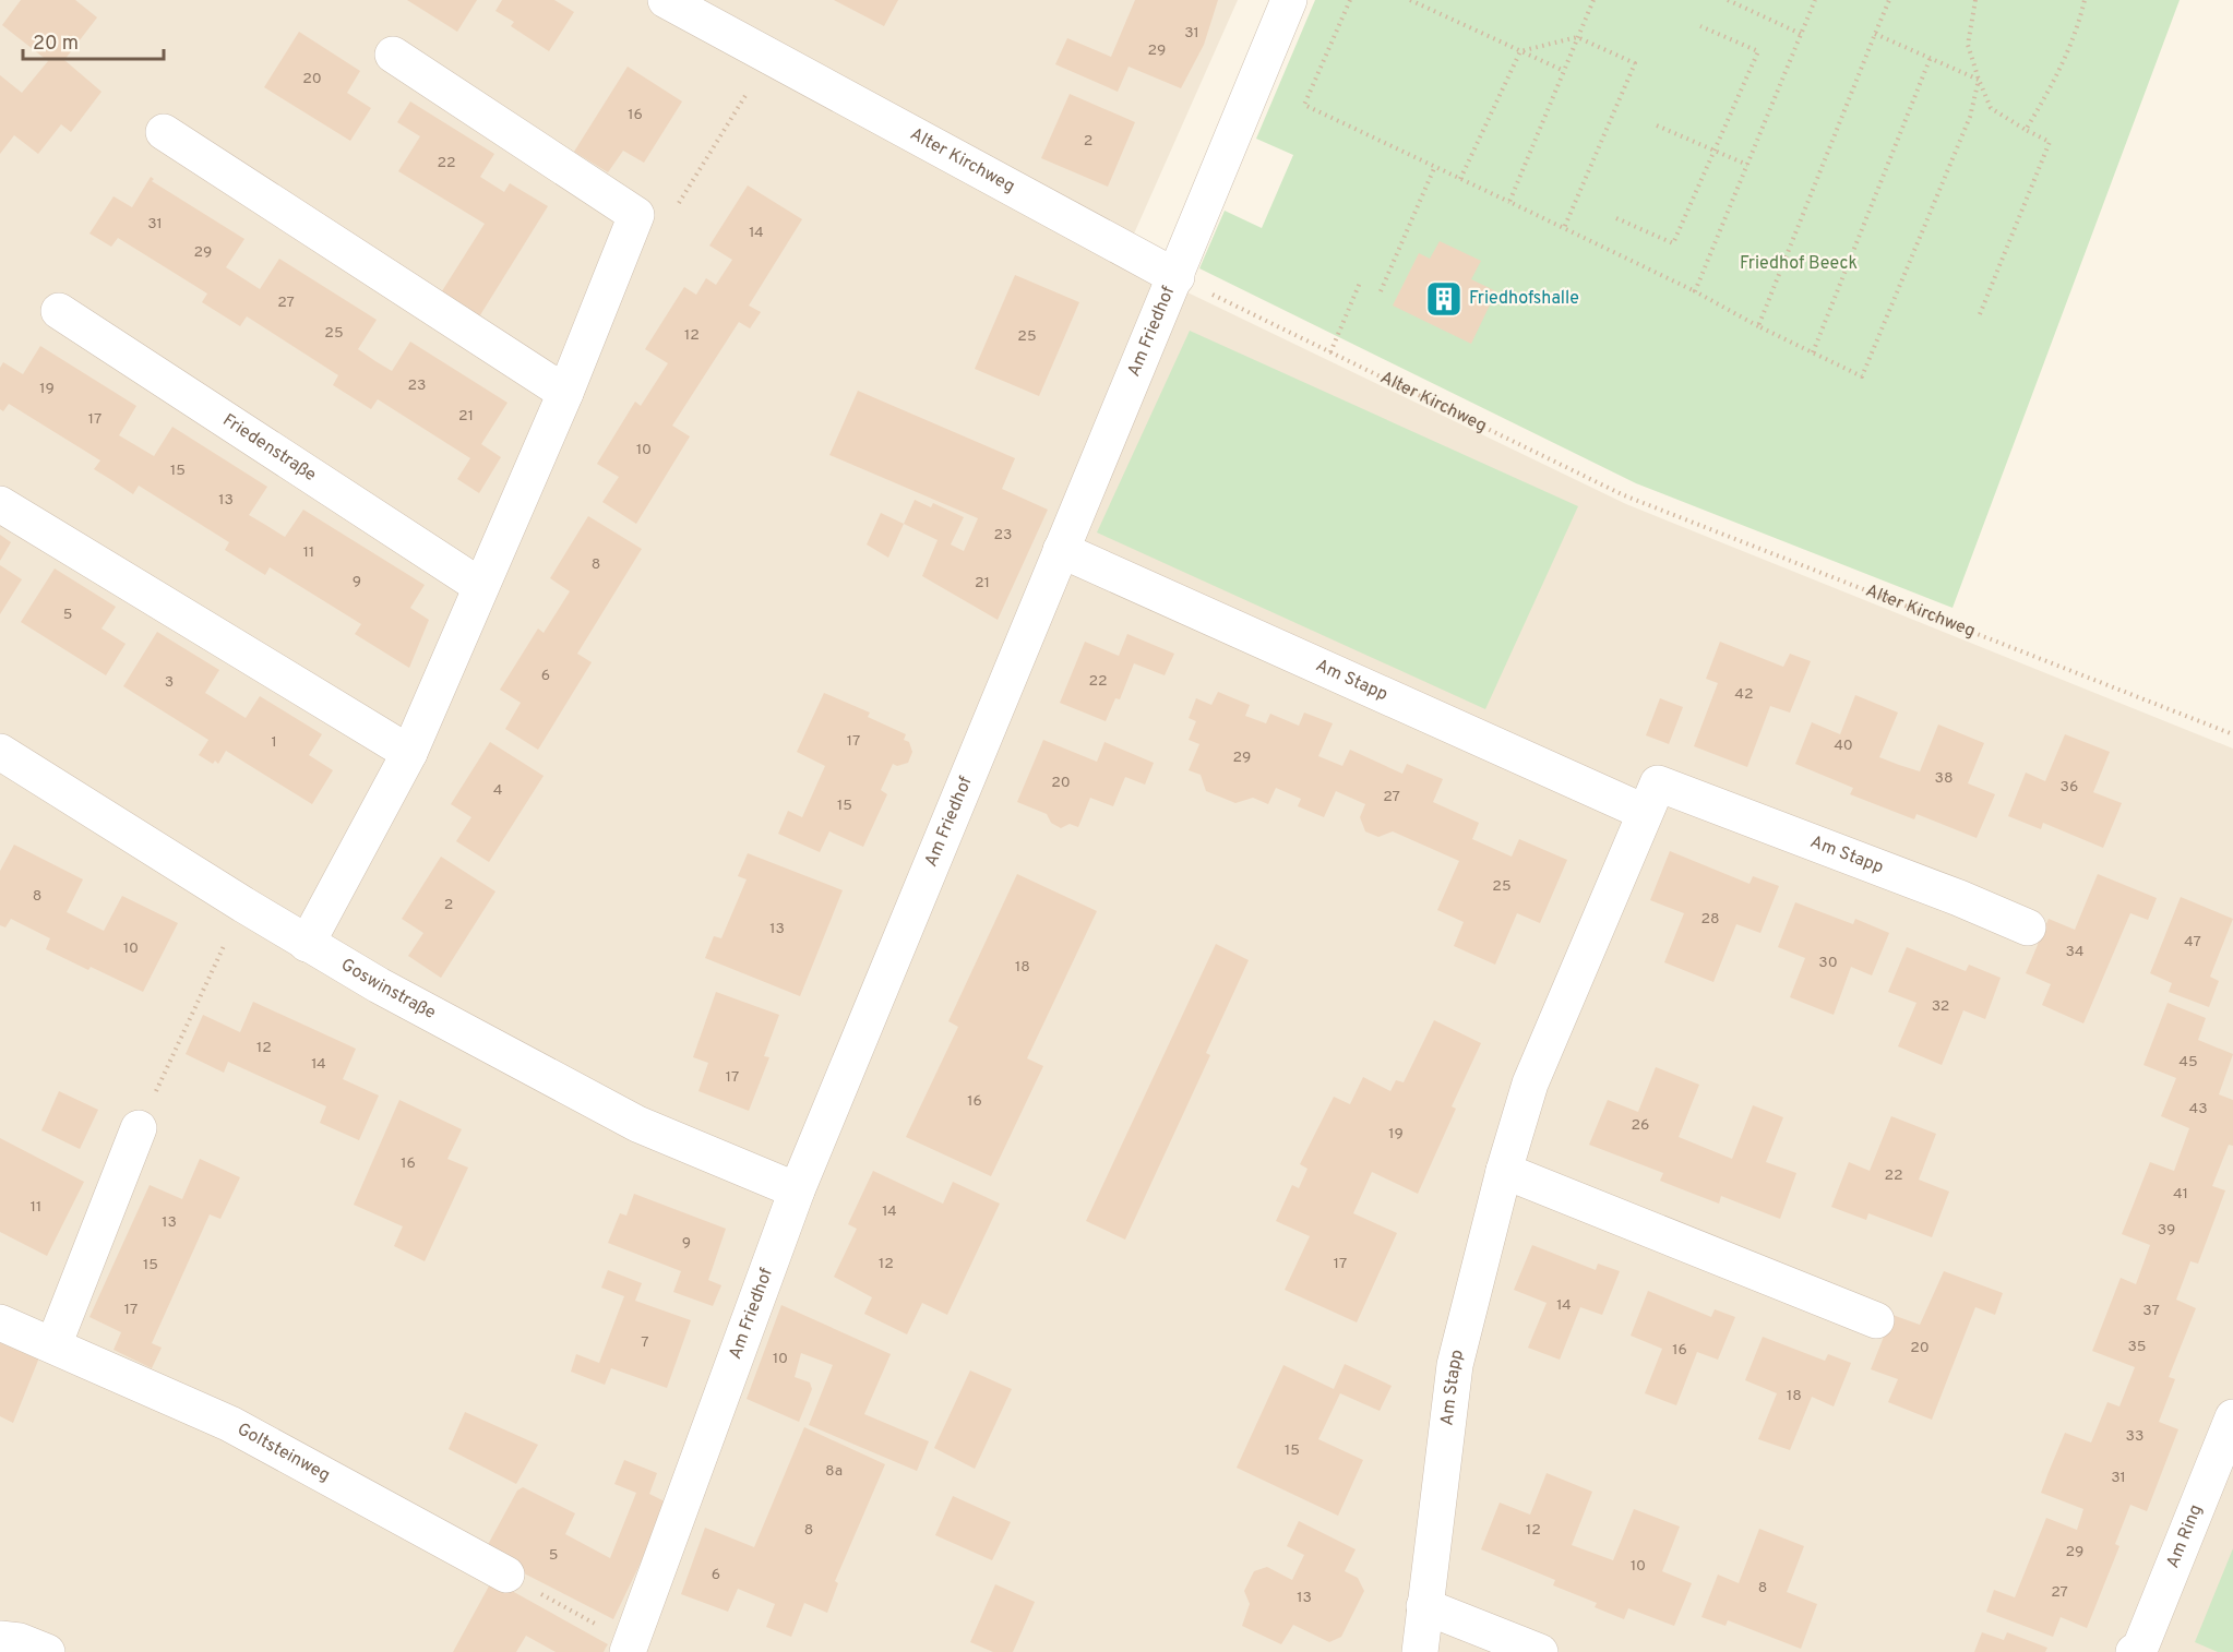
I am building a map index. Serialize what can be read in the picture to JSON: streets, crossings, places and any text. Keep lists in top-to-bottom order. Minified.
{"streets":{"street":["Alter Kirchweg","Am Friedhof","Friedenstraße","Am Stapp","Goswinstraße","Goltsteinweg","Am Ring"]},"crossings":[["Alter Kirchweg","Am Friedhof"],["Am Friedhof","Am Stapp"],["Am Friedhof","Goswinstraße"]],"parks":["Friedhof Beeck"],"places":{"building":["Friedhofshalle"]},"house_numbers":["31","29","20","16","2","22","31","14","29","27","25","12","25","23","19","21","17","10","15","13","23","11","8","9","21","5","6","22","3","42","17","1","40","29","38","20","36","4","27","15","25","8","2","28","13","47","10","34","30","18","32","12","45","14","17","16","43","26","19","16","22","41","11","14","13","39","9","12","17","15","14","17","37","7","35","20","16","10","18","33","15","8a","31","8","12","29","5","10","6","8","27","13"],"scale_bar":"20 m"}
